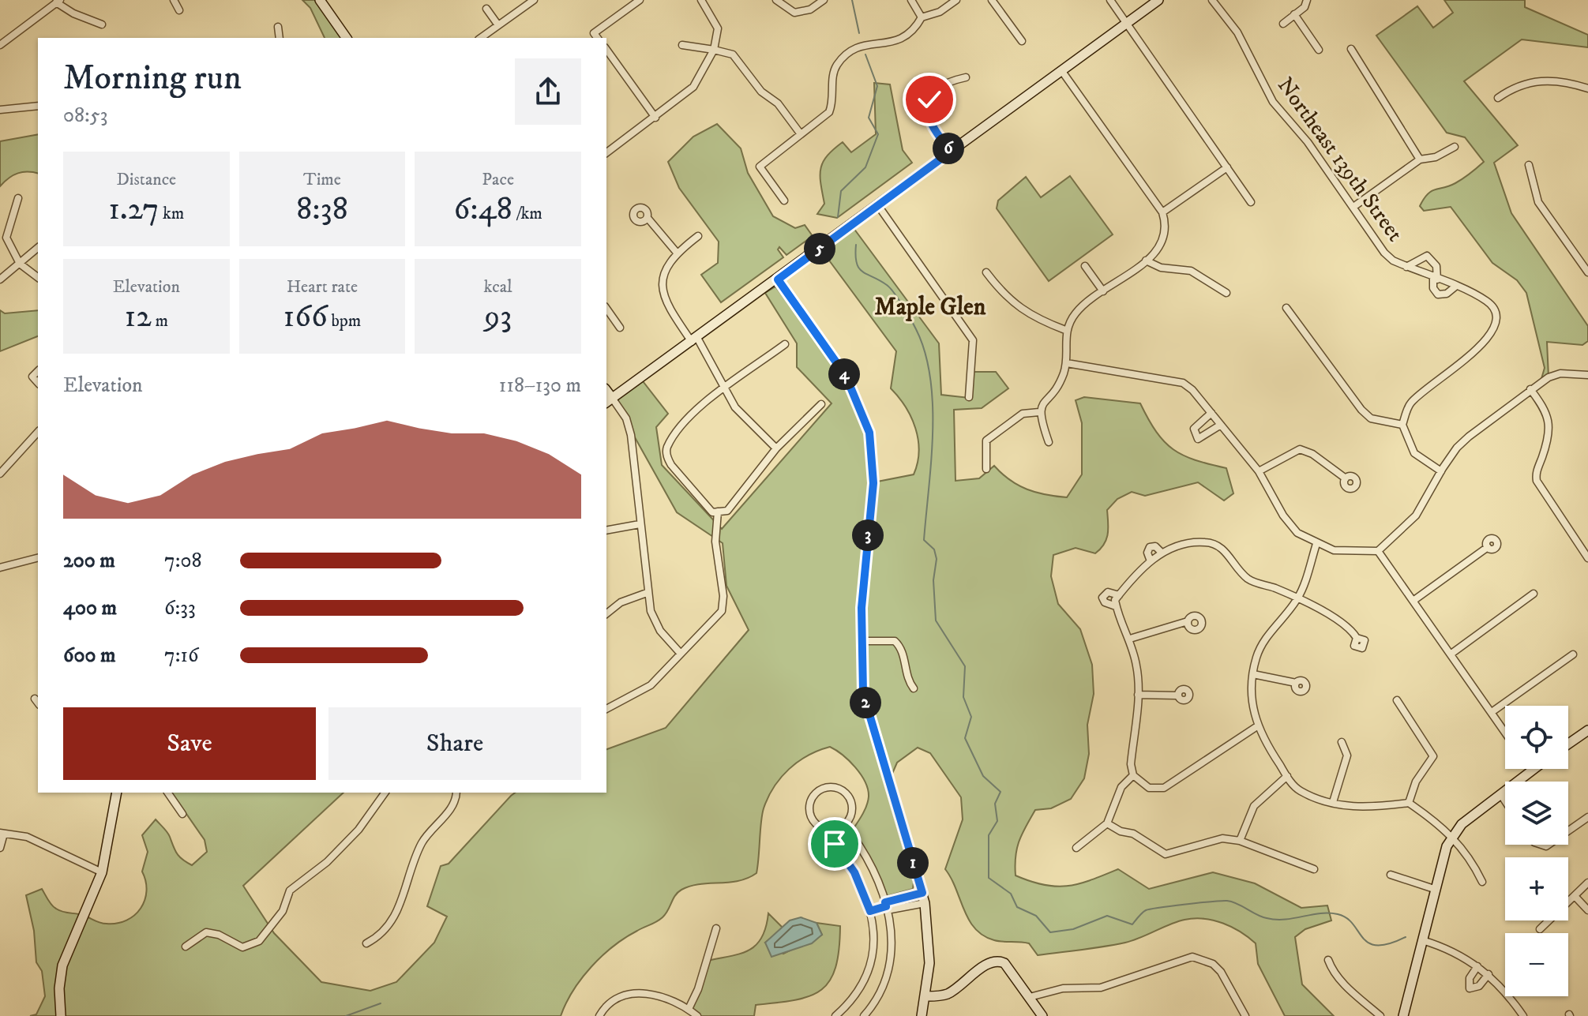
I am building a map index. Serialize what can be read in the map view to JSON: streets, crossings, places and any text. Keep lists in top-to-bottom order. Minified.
{"streets":{"street":["Northeast 139th Street"]},"districts":["Maple Glen"],"page":{"heading":["Morning run","08:53"],"pins":["6","5","4","3","2","1"],"stats":[["Distance","1.27 km"],["Time","8:38"],["Pace","6:48 /km"],["Elevation","12 m"],["Heart rate","166 bpm"],["kcal","93"]],"chart":["Elevation","118–130 m"],"list":[{"name":"200 m","note":"7:08"},{"name":"400 m","note":"6:33"},{"name":"600 m","note":"7:16"}],"buttons":["Save","Share"],"map_buttons":["+","−"]}}
